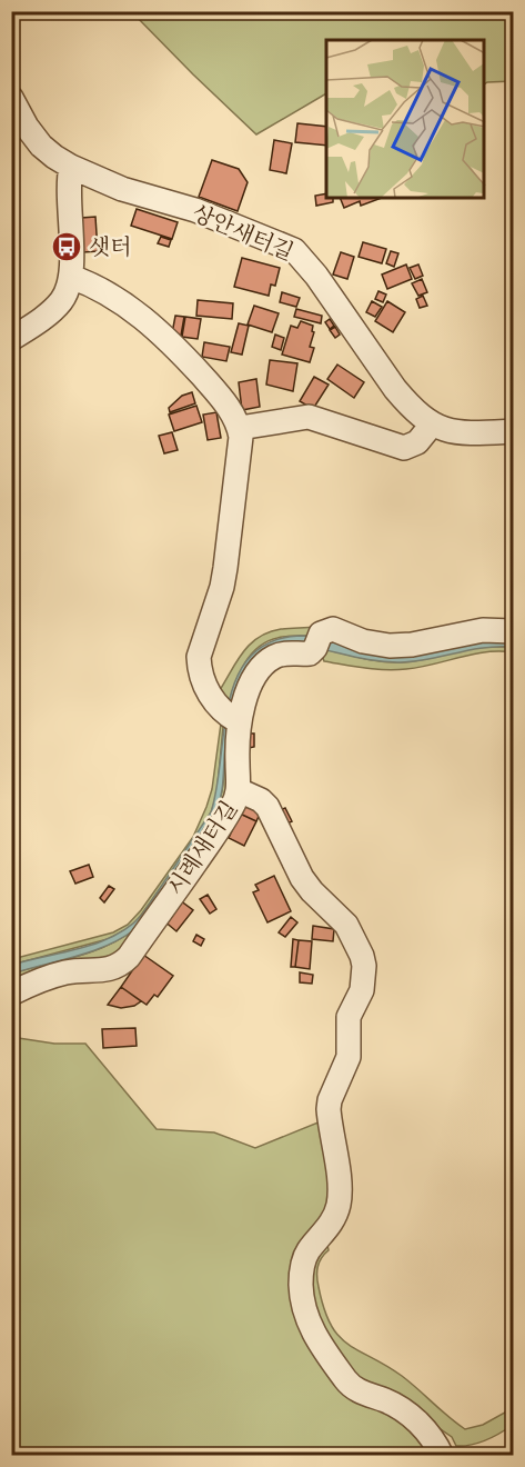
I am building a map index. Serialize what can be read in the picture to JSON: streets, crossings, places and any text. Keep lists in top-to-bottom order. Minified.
{"streets":{"street":["상안새터길","시례새터길"]},"places":{"bus stop":["샛터"]}}
